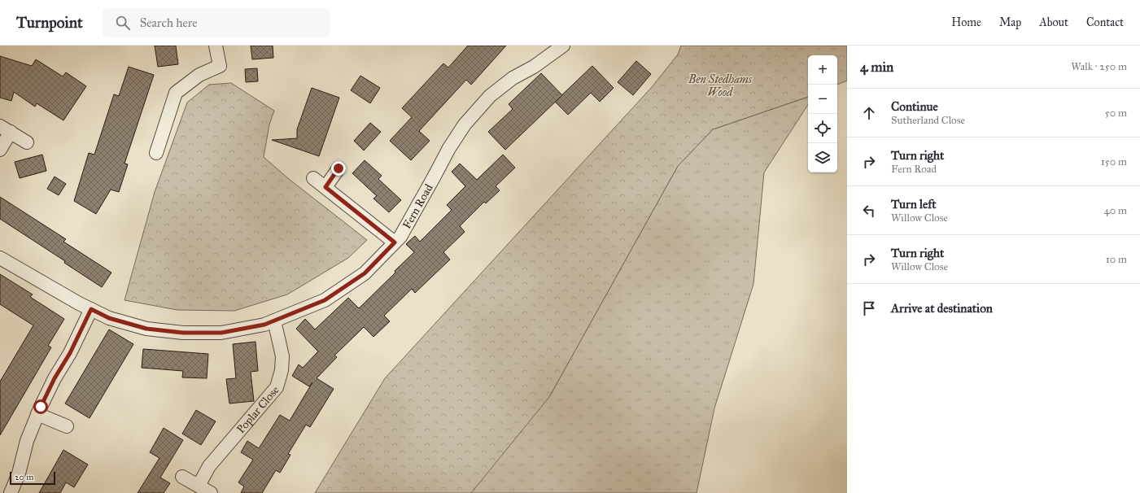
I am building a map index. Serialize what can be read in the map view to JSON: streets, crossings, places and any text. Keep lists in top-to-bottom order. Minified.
{"streets":{"street":["Fern Road","Poplar Close"]},"crossings":[["Fern Road","Poplar Close"]],"parks":["Ben Stedhams Wood"],"scale_bar":"20 m","page":{"header":"Turnpoint","search":"Search here","nav":["Home","Map","About","Contact"],"heading":["4 min","Walk · 250 m"],"map_buttons":["+","−"],"list":[["Continue","Sutherland Close","50 m"],["Turn right","Fern Road","150 m"],["Turn left","Willow Close","40 m"],["Turn right","Willow Close","10 m"],"Arrive at destination"],"scale":"20 m"}}
